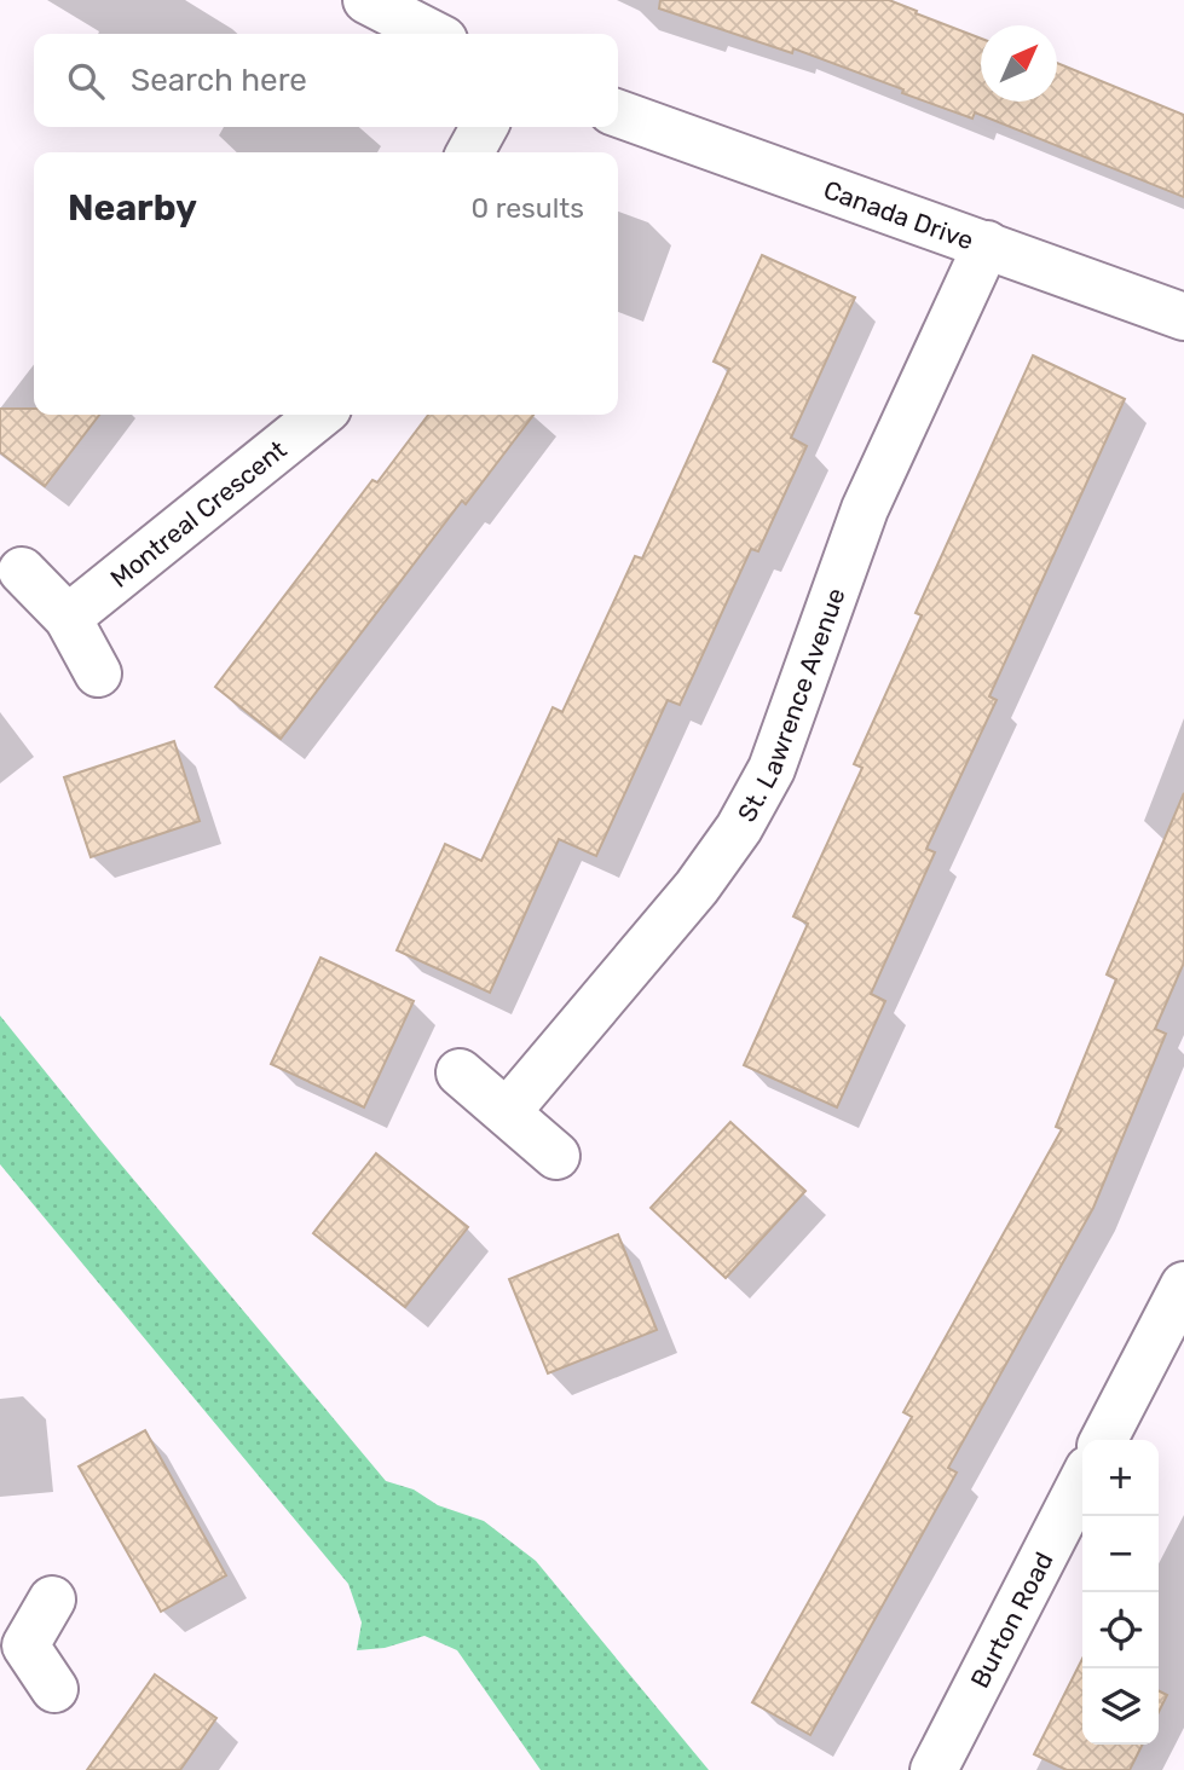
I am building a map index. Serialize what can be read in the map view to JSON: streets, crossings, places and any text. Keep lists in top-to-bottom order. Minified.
{"streets":{"street":["Canada Drive","Montreal Crescent","St. Lawrence Avenue","Burton Road"]},"crossings":[["Canada Drive","St. Lawrence Avenue"]],"north":"top right","page":{"search":"Search here","heading":["Nearby","0 results"],"map_buttons":["+","−"]}}
